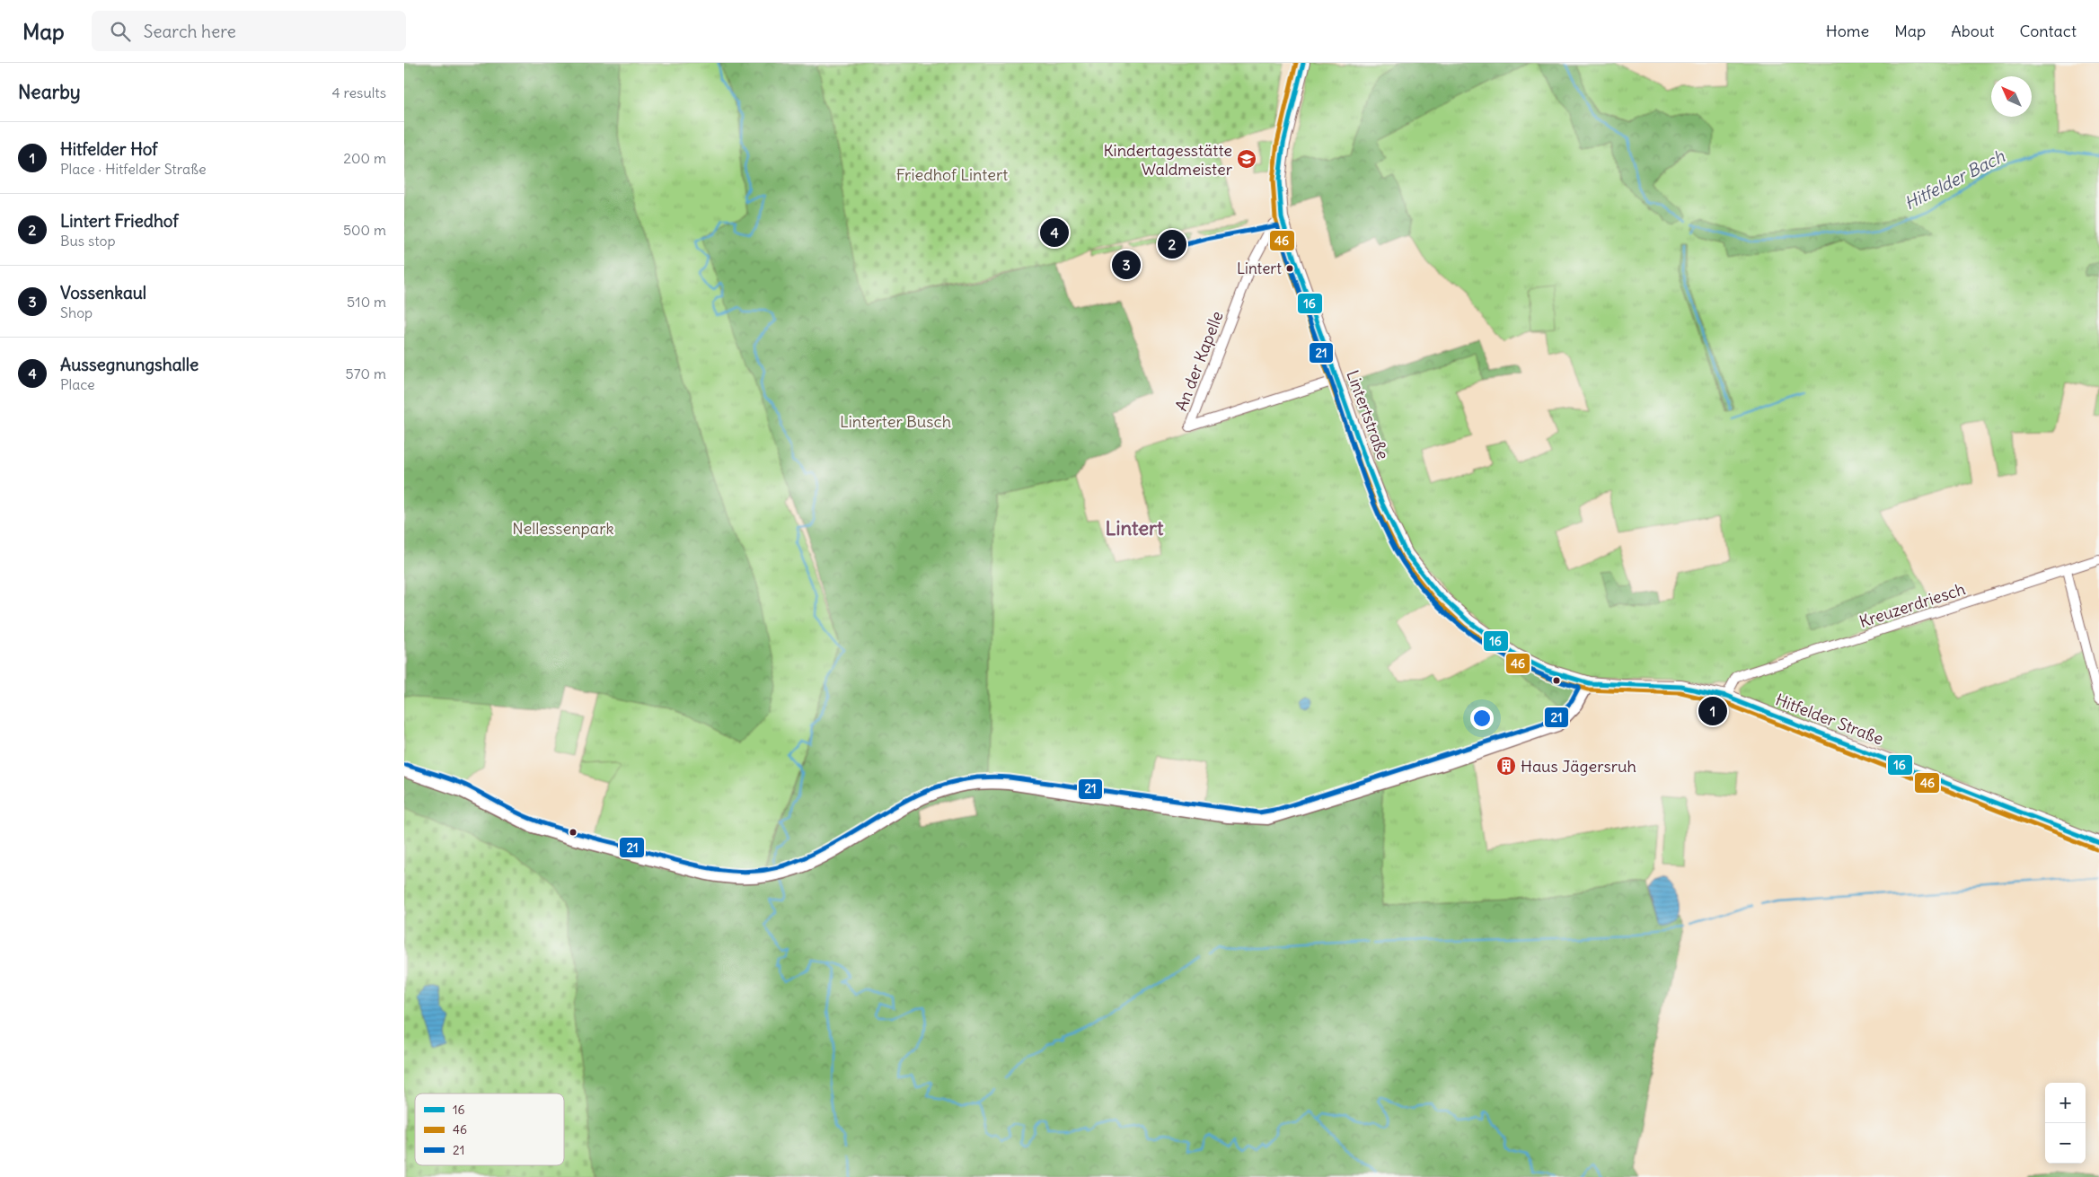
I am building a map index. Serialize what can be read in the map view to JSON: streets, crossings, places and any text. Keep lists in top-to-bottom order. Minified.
{"streets":{"main road":["Lintertstraße","Hitfelder Straße"],"street":["An der Kapelle","Kreuzerdriesch"]},"crossings":[["An der Kapelle","Lintertstraße"],["Lintertstraße","Hitfelder Straße"],["Kreuzerdriesch","Hitfelder Straße"]],"districts":["Lintert"],"water":["Hitfelder Bach"],"parks":["Friedhof Lintert","Linterter Busch","Nellessenpark"],"places":{"school or university":["Kindertagesstätte Waldmeister"],"other":["Lintert"],"building":["Haus Jägersruh"]},"lines":["transit line 16","transit line 46","transit line 21"],"legend":["16","46","21"],"north":"top left","page":{"header":"Map","search":"Search here","nav":["Home","Map","About","Contact"],"heading":["Nearby","4 results"],"list":[{"mark":"1","name":"Hitfelder Hof","note":"Place · Hitfelder Straße","value":"200 m"},{"mark":"2","name":"Lintert Friedhof","note":"Bus stop","value":"500 m"},{"mark":"3","name":"Vossenkaul","note":"Shop","value":"510 m"},{"mark":"4","name":"Aussegnungshalle","note":"Place","value":"570 m"}],"pins":["4","2","3","1"],"map_buttons":["+","−"]}}
